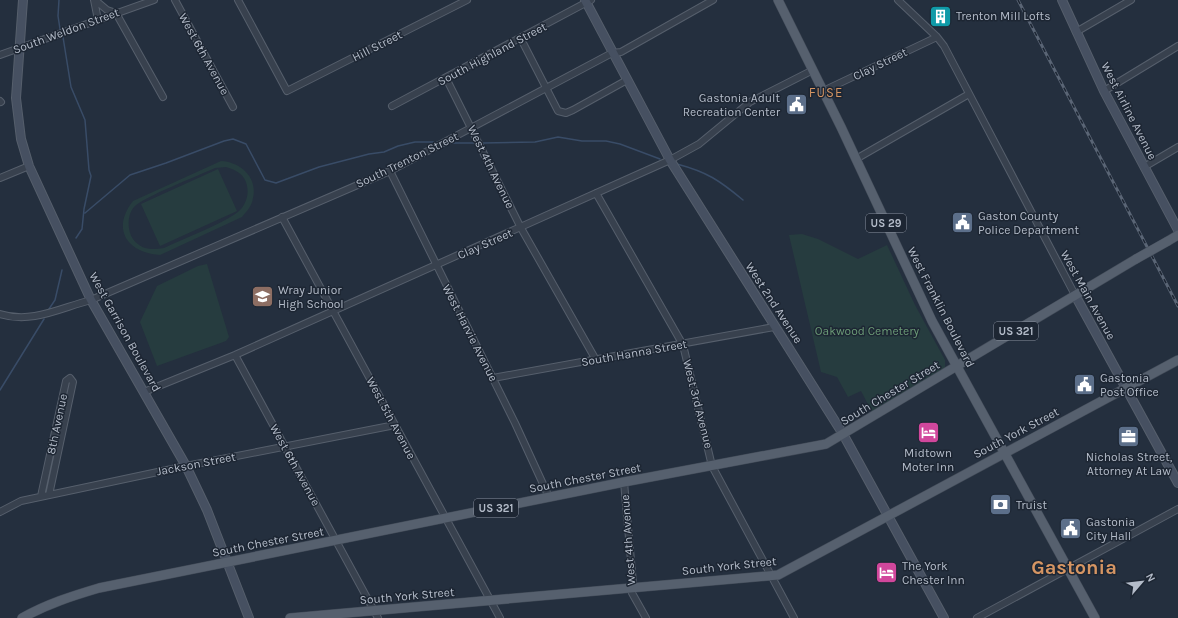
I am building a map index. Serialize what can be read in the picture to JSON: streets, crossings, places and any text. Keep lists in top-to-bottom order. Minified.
{"streets":{"main road":["West Airline Avenue","US 29","West Main Avenue","West 2nd Avenue","West Franklin Boulevard","US 321","West Garrison Boulevard","South Chester Street","South York Street"],"street":["South Weldon Street","Hill Street","West 6th Avenue","South Highland Street","Clay Street","South Trenton Street","West 4th Avenue","West Harvie Avenue","South Hanna Street","West 3rd Avenue","West 5th Avenue","8th Avenue","Jackson Street"]},"crossings":[["South Weldon Street","West Garrison Boulevard"],["West 6th Avenue","Clay Street"],["West 6th Avenue","South Chester Street"],["West 6th Avenue","South York Street"],["West 6th Avenue","Jackson Street"],["South Highland Street","West 4th Avenue"],["South Highland Street","West 2nd Avenue"],["Clay Street","West 4th Avenue"],["Clay Street","West Main Avenue"],["Clay Street","West 2nd Avenue"],["Clay Street","West Franklin Boulevard"],["Clay Street","West Garrison Boulevard"],["Clay Street","West Harvie Avenue"],["Clay Street","West 3rd Avenue"],["Clay Street","West 5th Avenue"],["South Trenton Street","West 4th Avenue"],["South Trenton Street","West 2nd Avenue"],["South Trenton Street","West Garrison Boulevard"],["South Trenton Street","West Harvie Avenue"],["South Trenton Street","West 5th Avenue"],["West 4th Avenue","South Hanna Street"],["West 4th Avenue","South Chester Street"],["West 4th Avenue","South York Street"],["West Main Avenue","US 321"],["West Main Avenue","South Chester Street"],["West Main Avenue","South York Street"],["West 2nd Avenue","South Hanna Street"],["West 2nd Avenue","South Chester Street"],["West 2nd Avenue","South York Street"],["West Franklin Boulevard","South Chester Street"],["West Franklin Boulevard","South York Street"],["US 321","South Chester Street"],["West Garrison Boulevard","South Chester Street"],["West Garrison Boulevard","Jackson Street"],["West Harvie Avenue","South Hanna Street"],["West Harvie Avenue","South Chester Street"],["South Hanna Street","West 3rd Avenue"],["South Chester Street","West 3rd Avenue"],["South Chester Street","West 5th Avenue"],["West 3rd Avenue","South York Street"],["West 5th Avenue","South York Street"],["West 5th Avenue","Jackson Street"],["8th Avenue","Jackson Street"]],"districts":["FUSE","Gastonia"],"parks":["Oakwood Cemetery"],"places":{"building":["Trenton Mill Lofts"],"public building":["Gastonia Adult Recreation Center","Gaston County Police Department","Gastonia Post Office","Gastonia City Hall"],"school or university":["Wray Junior High School"],"hotel":["Midtown Moter Inn","The York Chester Inn"],"office":["Nicholas Street, Attorney At Law"],"bank":["Truist"]},"north":"top right"}
